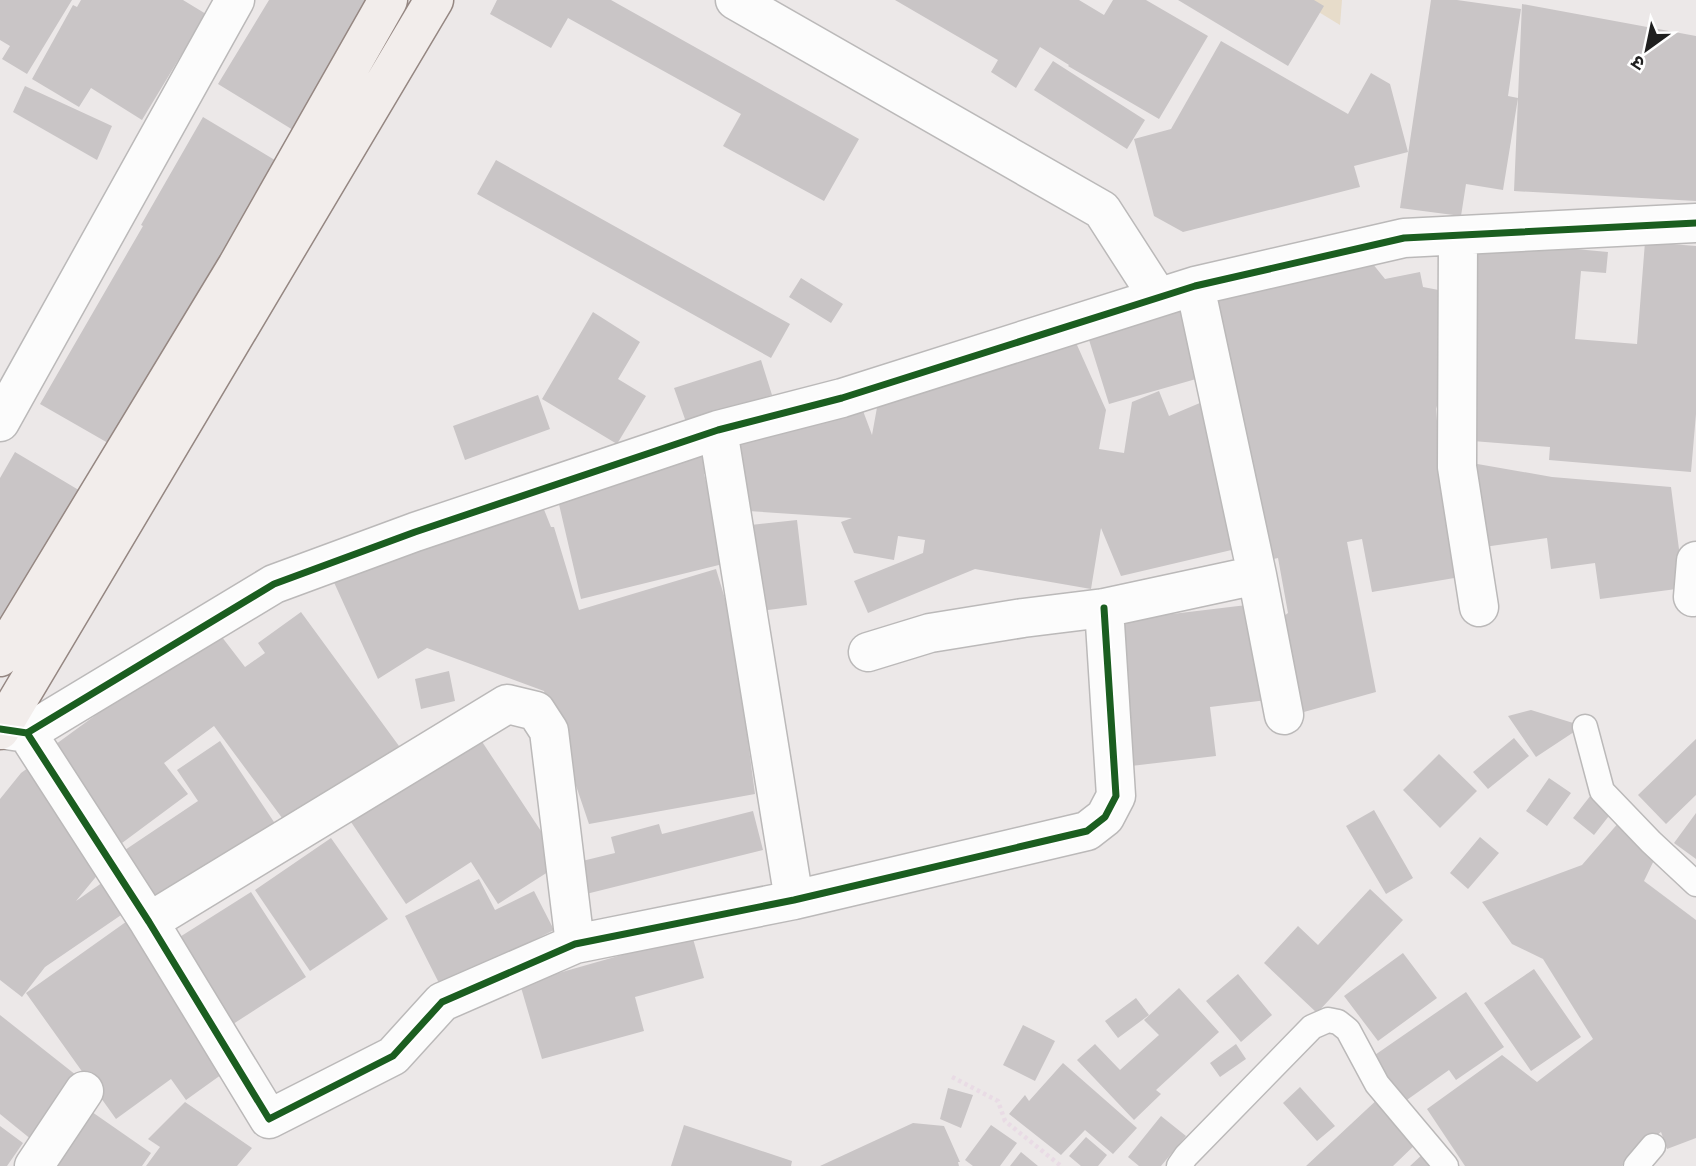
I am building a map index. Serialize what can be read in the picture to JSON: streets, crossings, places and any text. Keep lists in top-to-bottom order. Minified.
{"north":"bottom left"}
